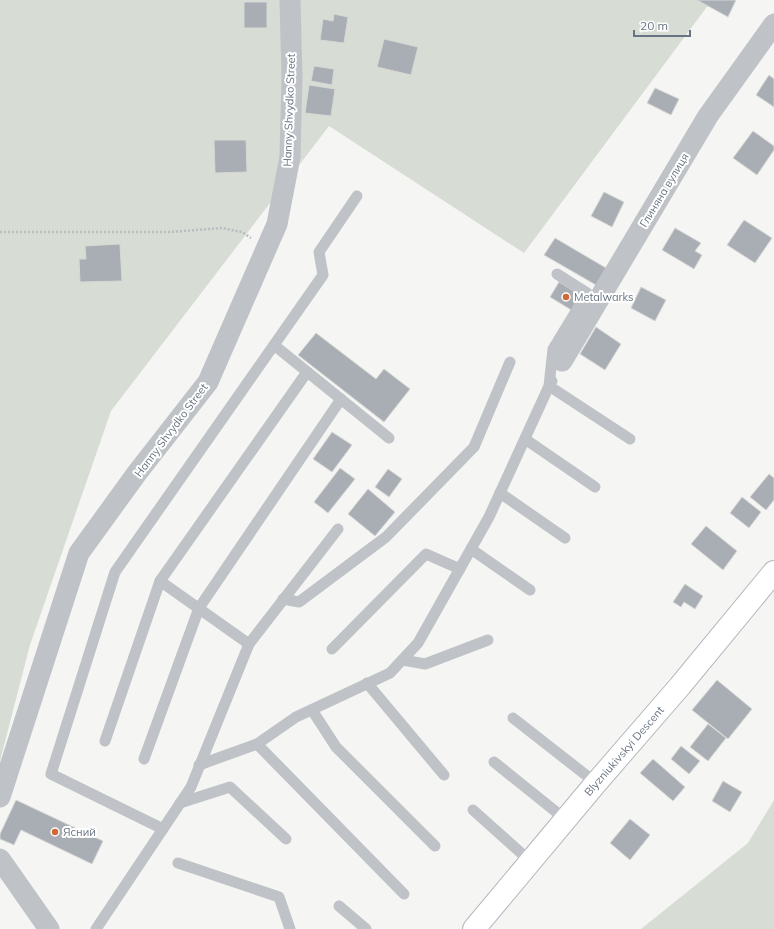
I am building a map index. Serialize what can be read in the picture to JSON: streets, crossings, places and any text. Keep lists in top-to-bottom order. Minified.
{"streets":{"street":["Hanny Shvydko Street","Глиняна вулиця","Blyzniukivskyi Descent"]},"places":["Metalwarks","Ясний"],"scale_bar":"20 m"}
